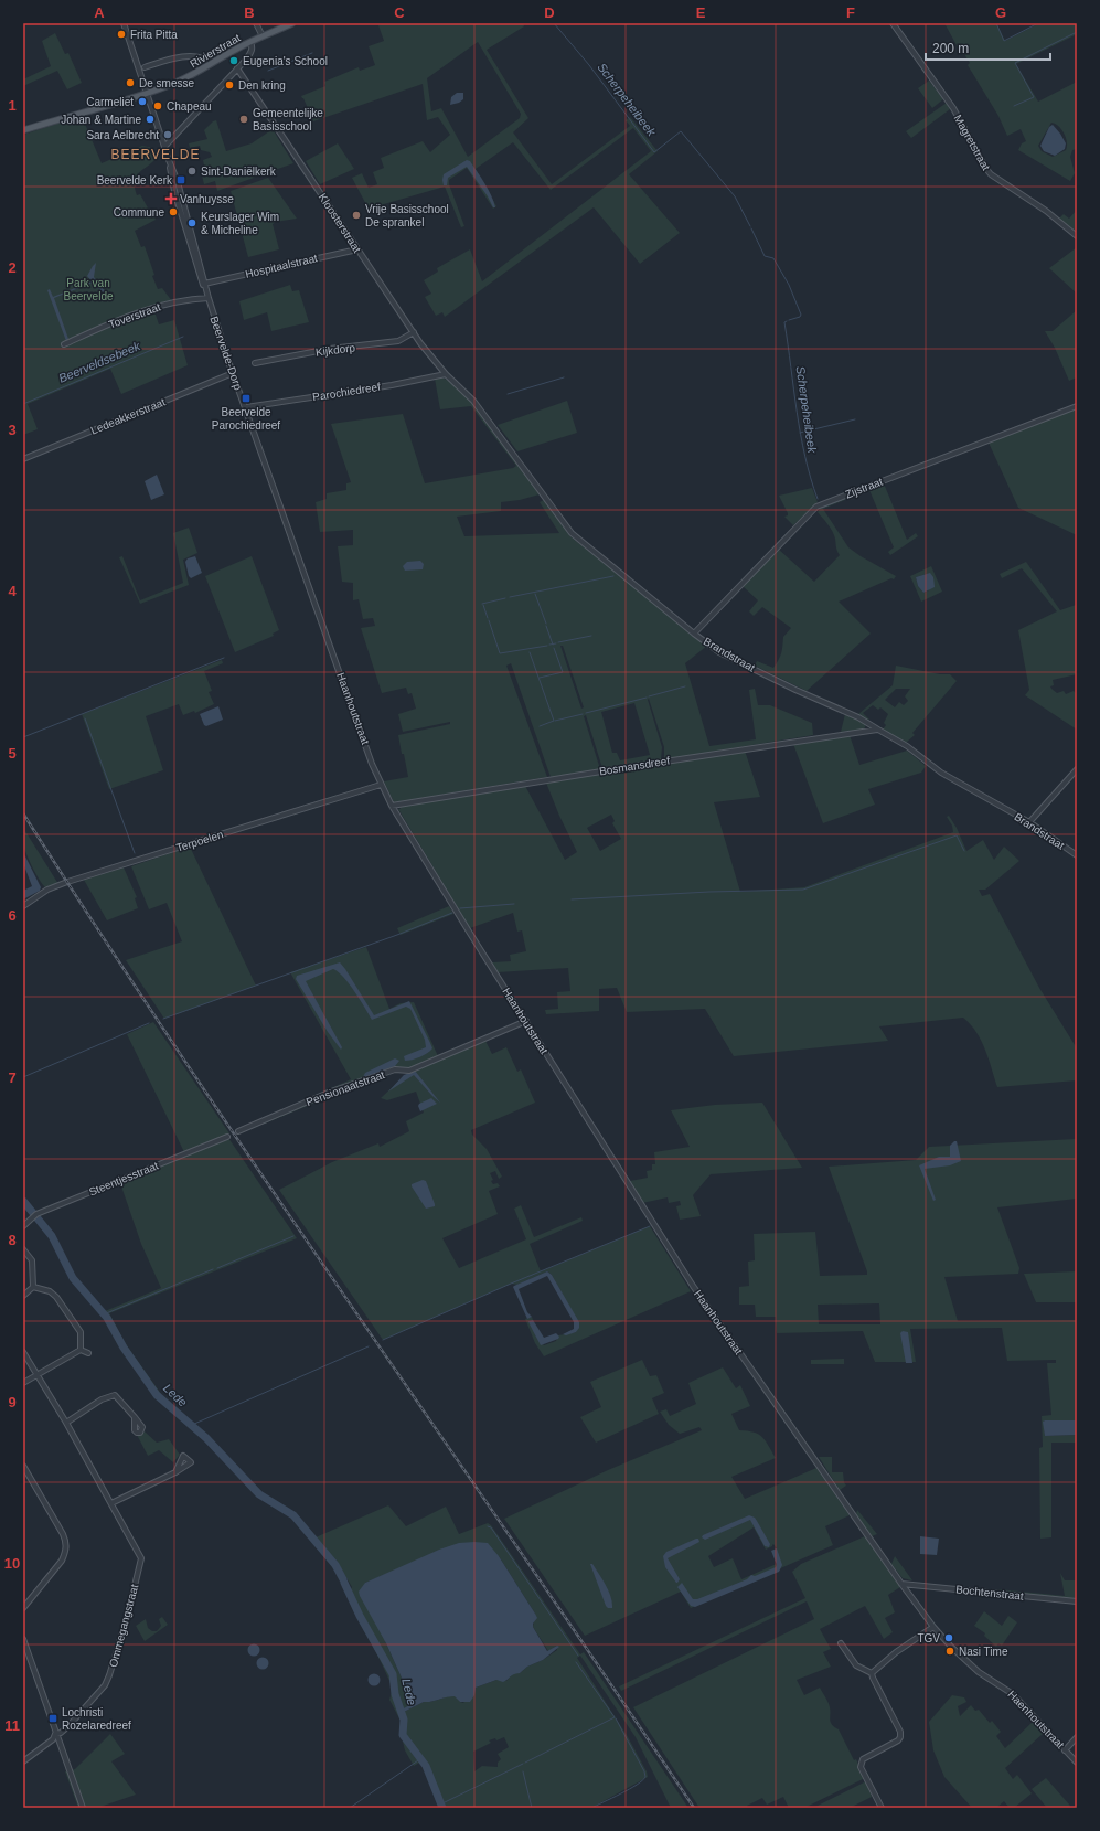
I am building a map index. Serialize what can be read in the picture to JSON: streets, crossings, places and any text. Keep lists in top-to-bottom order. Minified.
{"streets":{"main road":["Rivierstraat"],"street":["Magretstraat","Kloosterstraat","Hospitaalstraat","Toverstraat","Kijkdorp","Beervelde-Dorp","Parochiedreef","Ledeakkerstraat","Zijstraat","Brandstraat","Haanhoutstraat","Bosmansdreef","Terpoelen","Pensionaatstraat","Steentjesstraat","Bochtenstraat","Ommegangstraat","Haenhoutstraat"]},"crossings":[["Rivierstraat","Beervelde-Dorp"],["Kloosterstraat","Hospitaalstraat"],["Kloosterstraat","Kijkdorp"],["Kloosterstraat","Parochiedreef"],["Kloosterstraat","Brandstraat"],["Hospitaalstraat","Beervelde-Dorp"],["Toverstraat","Beervelde-Dorp"],["Beervelde-Dorp","Parochiedreef"],["Beervelde-Dorp","Ledeakkerstraat"],["Beervelde-Dorp","Haanhoutstraat"],["Parochiedreef","Brandstraat"],["Parochiedreef","Haanhoutstraat"],["Zijstraat","Brandstraat"],["Brandstraat","Bosmansdreef"],["Haanhoutstraat","Bosmansdreef"],["Haanhoutstraat","Terpoelen"],["Haanhoutstraat","Pensionaatstraat"],["Haanhoutstraat","Bochtenstraat"],["Haanhoutstraat","Haenhoutstraat"],["Bochtenstraat","Haenhoutstraat"]],"districts":["BEERVELDE"],"water":["Scherpeheibeek","Beerveldsebeek","Lede"],"parks":["Park van Beervelde"],"places":{"other":["Frita Pitta","Eugenia's School","De smesse","Den kring","Carmeliet","Chapeau","Johan & Martine","Gemeentelijke Basisschool","Sara Aelbrecht","Sint-Daniëlkerk","Commune","Vrije Basisschool De sprankel","Keurslager Wim & Micheline","TGV","Nasi Time"],"transit":["Beervelde Kerk","Beervelde Parochiedreef","Lochristi Rozelaredreef"],"health":["Vanhuysse"]},"scale_bar":"200 m","grid":{"columns":["A","B","C","D","E","F","G"],"rows":["1","2","3","4","5","6","7","8","9","10","11"]}}
